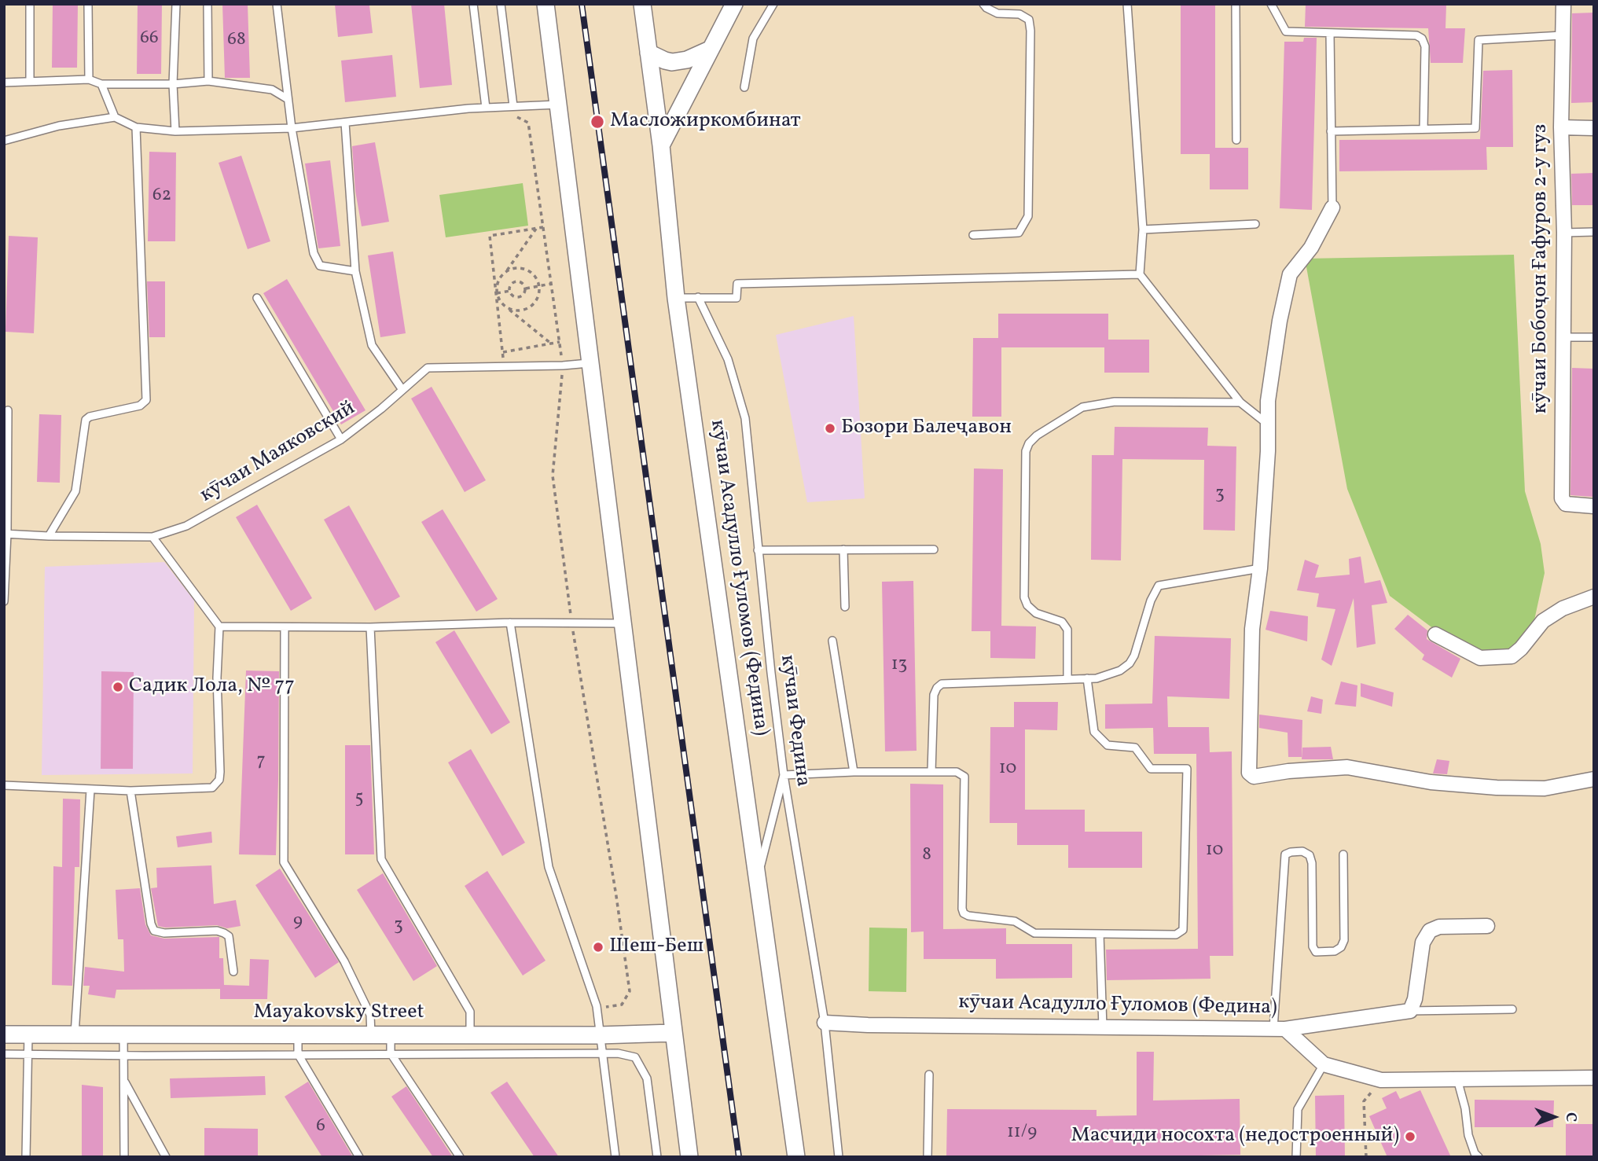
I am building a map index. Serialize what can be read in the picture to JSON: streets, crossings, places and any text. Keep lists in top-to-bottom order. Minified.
{"streets":{"street":["кӯчаи Бобоҷон Ғафуров 2-у гуз","кӯчаи Асадулло Ғуломов (Федина)","Mayakovsky Street"],"lane":["кӯчаи Маяковский","кӯчаи Федина"]},"crossings":[["кӯчаи Асадулло Ғуломов (Федина)","кӯчаи Федина"]],"places":["Масложиркомбинат","Бозори Балеҷавон","Садик Лола, № 77","Шеш-Беш","Масчиди носохта (недостроенный)"],"house_numbers":["66","68","62","3","13","7","10","5","10","8","9","3","6","11/9"],"north":"right"}
